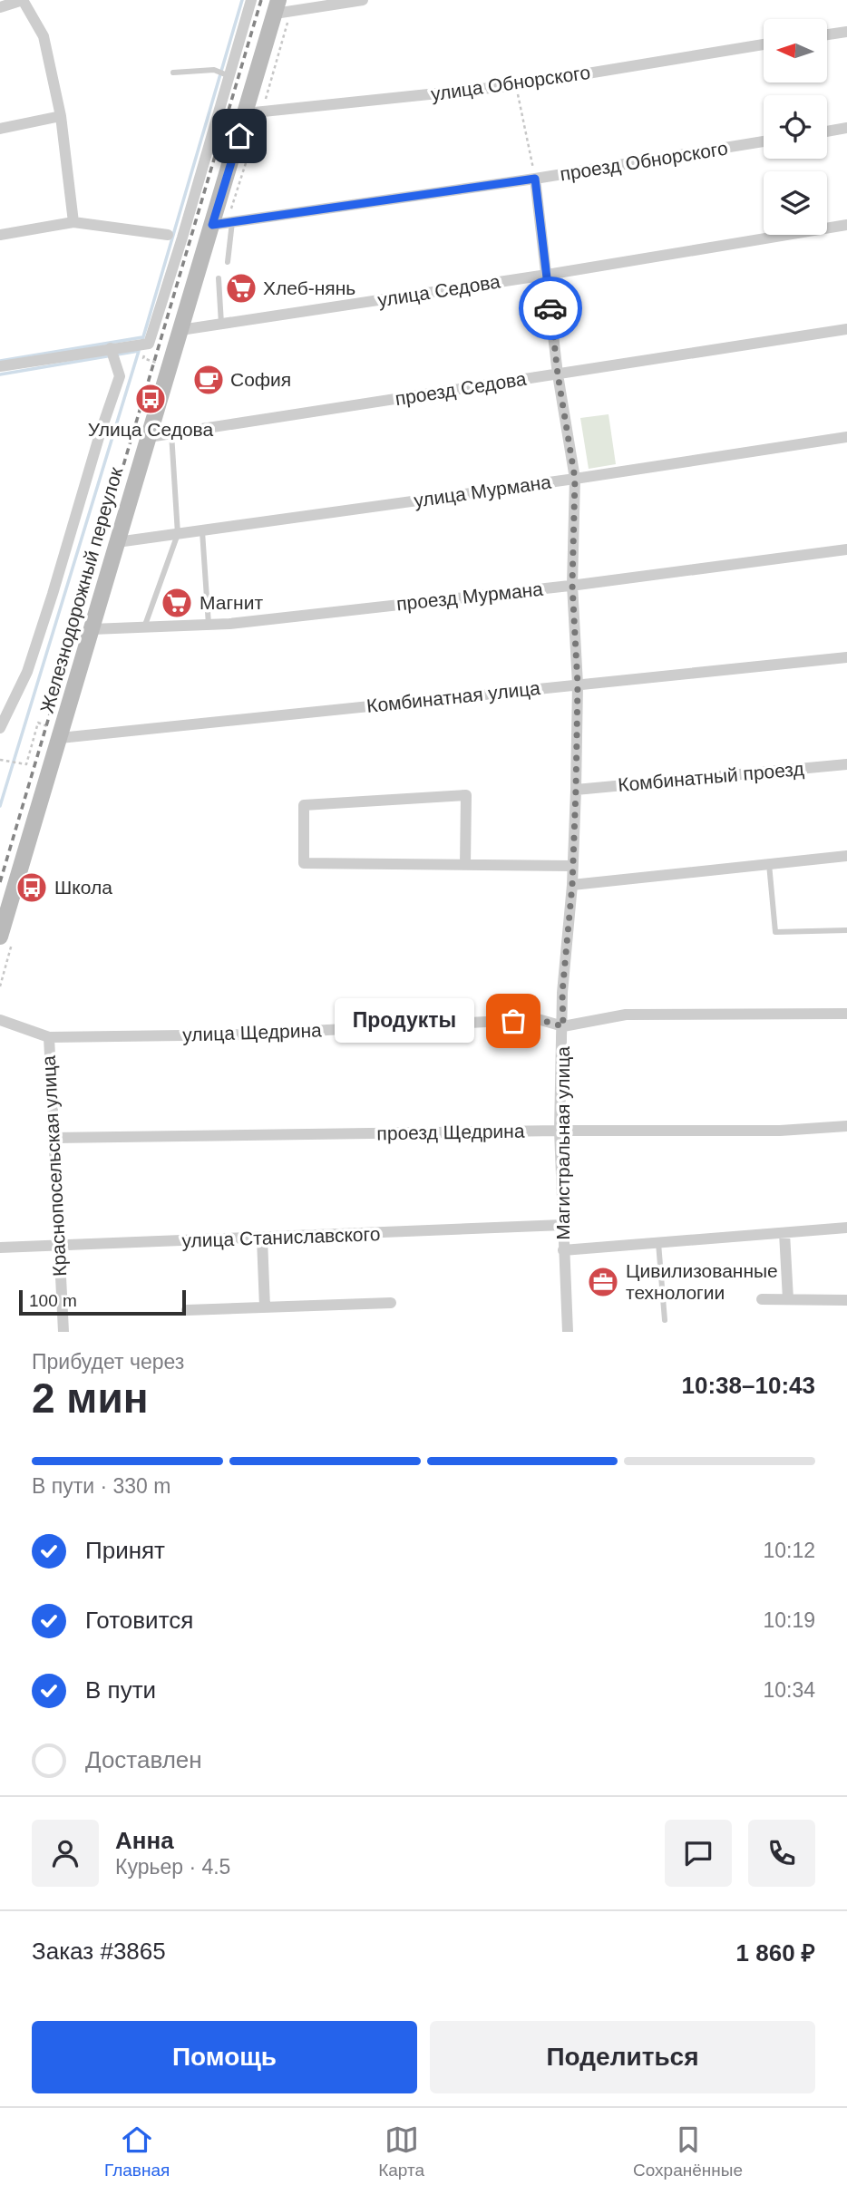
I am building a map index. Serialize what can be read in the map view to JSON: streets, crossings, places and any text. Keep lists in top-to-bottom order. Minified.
{"streets":{"street":["улица Обнорского","проезд Обнорского","улица Седова","проезд Седова","улица Мурмана","Железнодорожный переулок","проезд Мурмана","Комбинатная улица","Комбинатный проезд","улица Щедрина","проезд Щедрина","Магистральная улица","Краснопосельская улица","улица Станиславского"]},"crossings":[["улица Обнорского","Железнодорожный переулок"],["проезд Обнорского","Железнодорожный переулок"],["проезд Обнорского","Магистральная улица"],["улица Седова","Железнодорожный переулок"],["улица Седова","Магистральная улица"],["проезд Седова","Железнодорожный переулок"],["проезд Седова","Магистральная улица"],["улица Мурмана","Железнодорожный переулок"],["улица Мурмана","Магистральная улица"],["Железнодорожный переулок","проезд Мурмана"],["Железнодорожный переулок","Комбинатная улица"],["проезд Мурмана","Магистральная улица"],["Комбинатная улица","Магистральная улица"],["Комбинатный проезд","Магистральная улица"],["улица Щедрина","Магистральная улица"],["улица Щедрина","Краснопосельская улица"],["проезд Щедрина","Магистральная улица"],["проезд Щедрина","Краснопосельская улица"],["Магистральная улица","улица Станиславского"],["Краснопосельская улица","улица Станиславского"]],"places":{"supermarket":["Хлеб-нянь","Магнит"],"cafe":["София"],"bus stop":["Улица Седова","Школа"],"other":["Продукты"],"office":["Цивилизованные технологии"]},"scale_bar":"100 m","north":"left","page":{"bubble":"Продукты","scale":"100 m","heading":["2 мин","Прибудет через","10:38–10:43"],"panel":["Анна","Курьер · 4.5","Заказ #3865","1 860 ₽"],"bar":"В пути · 330 m","list":[["Принят","10:12"],["Готовится","10:19"],["В пути","10:34"],"Доставлен"],"buttons":["Помощь","Поделиться"],"tabs":["Главная","Карта","Сохранённые"]}}
